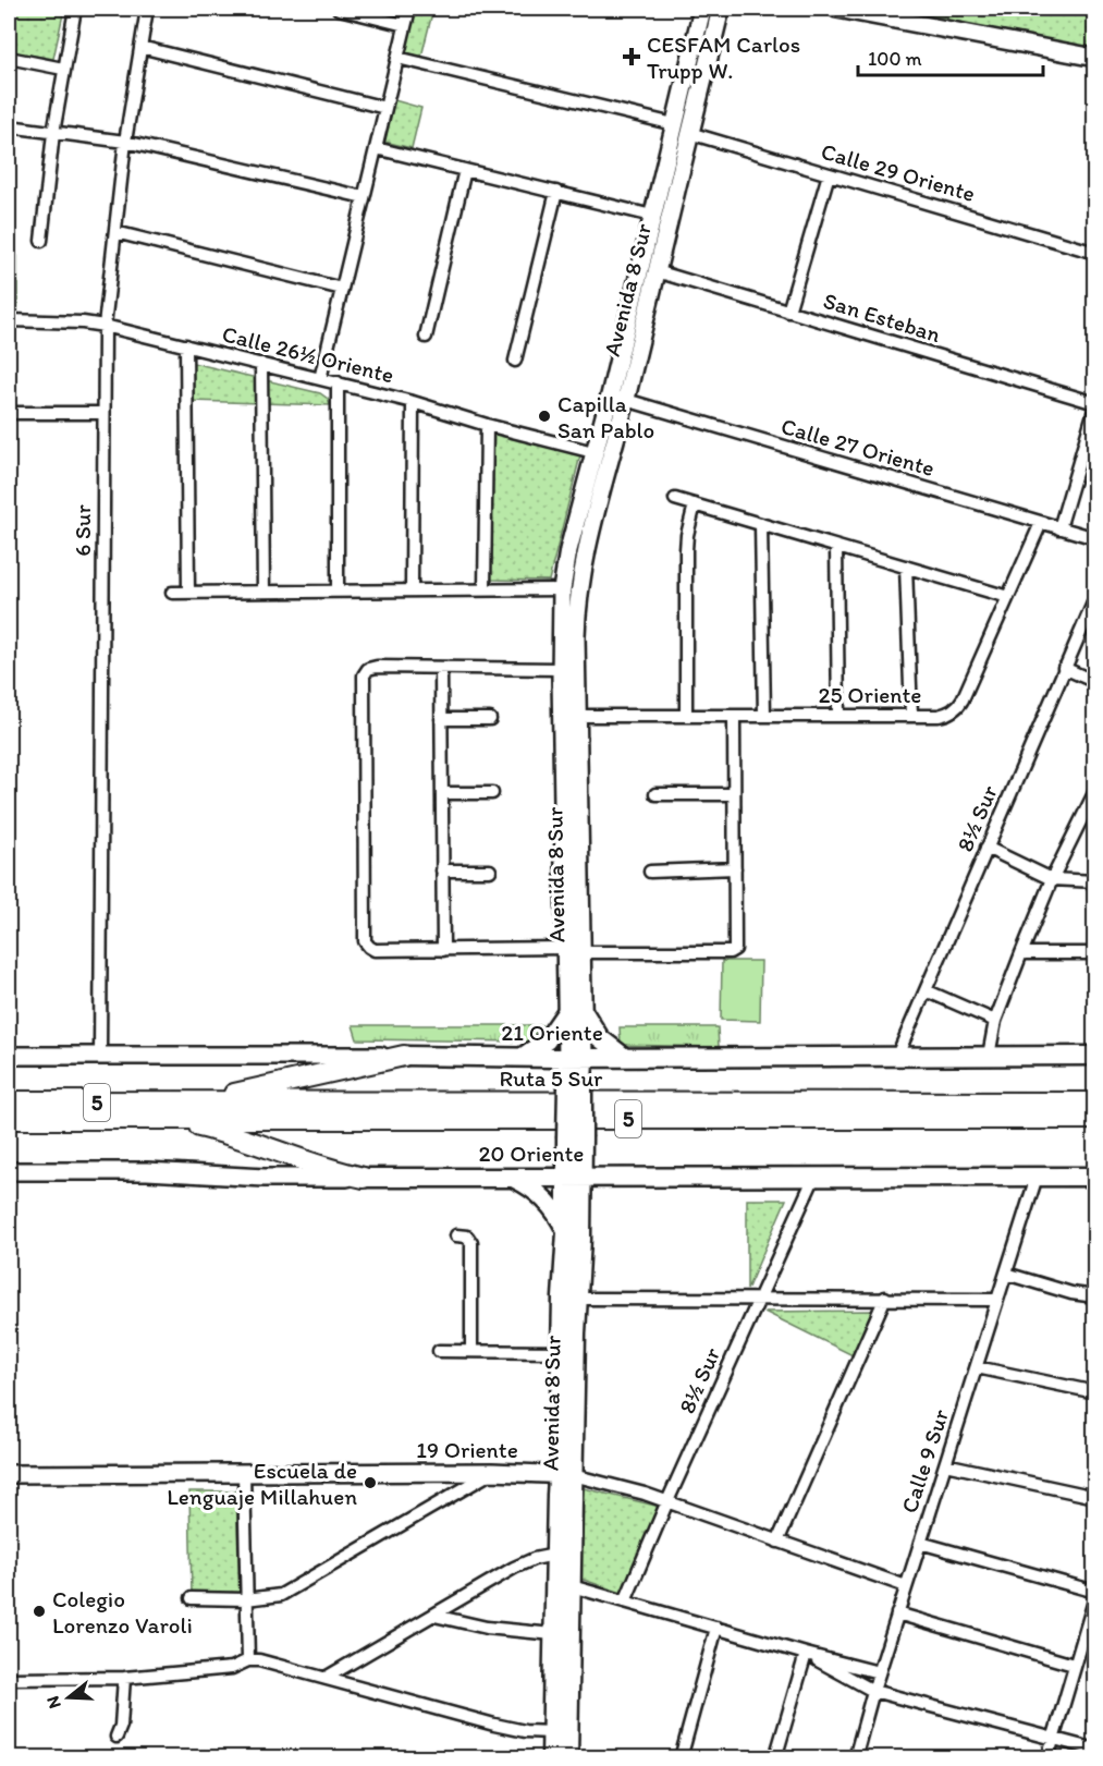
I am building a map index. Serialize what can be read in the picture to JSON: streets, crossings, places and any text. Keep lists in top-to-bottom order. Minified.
{"streets":{"highway":["Ruta 5 Sur","5"],"main road":["Avenida 8 Sur","21 Oriente","20 Oriente","19 Oriente"],"street":["Calle 29 Oriente","San Esteban","Calle 26½ Oriente","Calle 27 Oriente","6 Sur","25 Oriente","8½ Sur","Calle 9 Sur"]},"crossings":[["Calle 29 Oriente","Avenida 8 Sur"],["Avenida 8 Sur","San Esteban"],["Avenida 8 Sur","Calle 26½ Oriente"],["Avenida 8 Sur","Calle 27 Oriente"],["Avenida 8 Sur","25 Oriente"],["Avenida 8 Sur","21 Oriente"],["Avenida 8 Sur","20 Oriente"],["Avenida 8 Sur","19 Oriente"],["Calle 26½ Oriente","6 Sur"],["Calle 27 Oriente","25 Oriente"],["6 Sur","21 Oriente"],["8½ Sur","21 Oriente"],["8½ Sur","20 Oriente"],["8½ Sur","19 Oriente"],["20 Oriente","Calle 9 Sur"],["19 Oriente","Calle 9 Sur"]],"places":{"health":["CESFAM Carlos Trupp W."],"other":["Capilla San Pablo","Escuela de Lenguaje Millahuen","Colegio Lorenzo Varoli"]},"scale_bar":"100 m","north":"left"}
